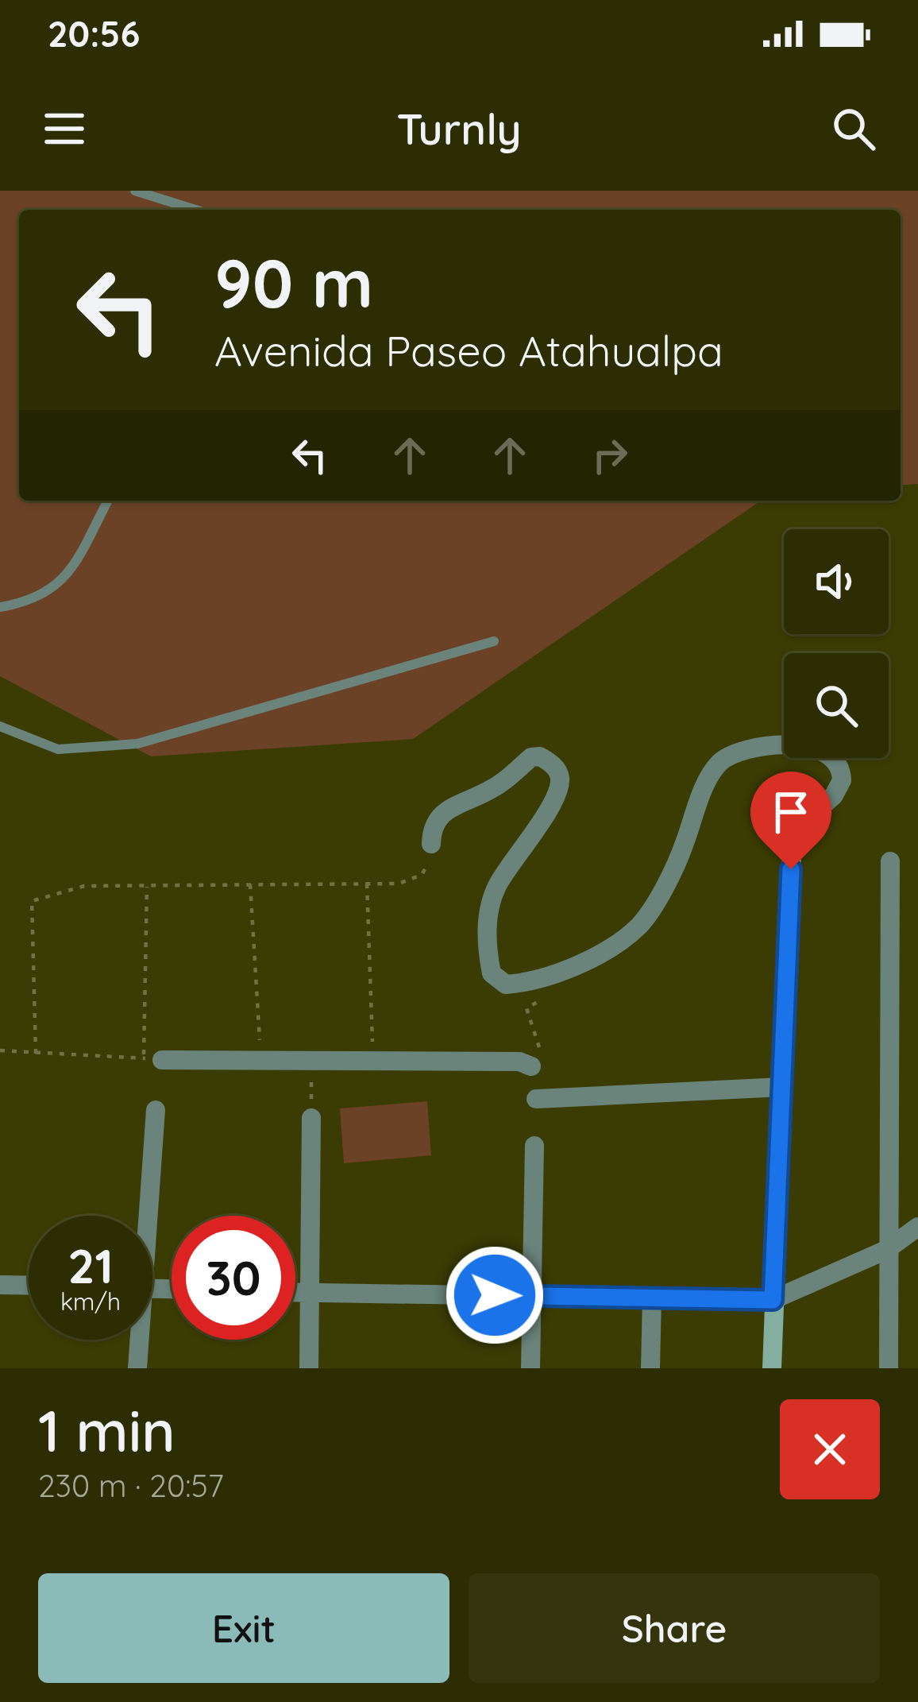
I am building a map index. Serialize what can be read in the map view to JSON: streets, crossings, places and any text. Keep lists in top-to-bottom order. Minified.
{"page":{"status":"20:56","header":"Turnly","turn":["90 m","Avenida Paseo Atahualpa"],"speed":"21 km/h","limit":"30","heading":["1 min","230 m · 20:57"],"buttons":["Exit","Share"]}}
